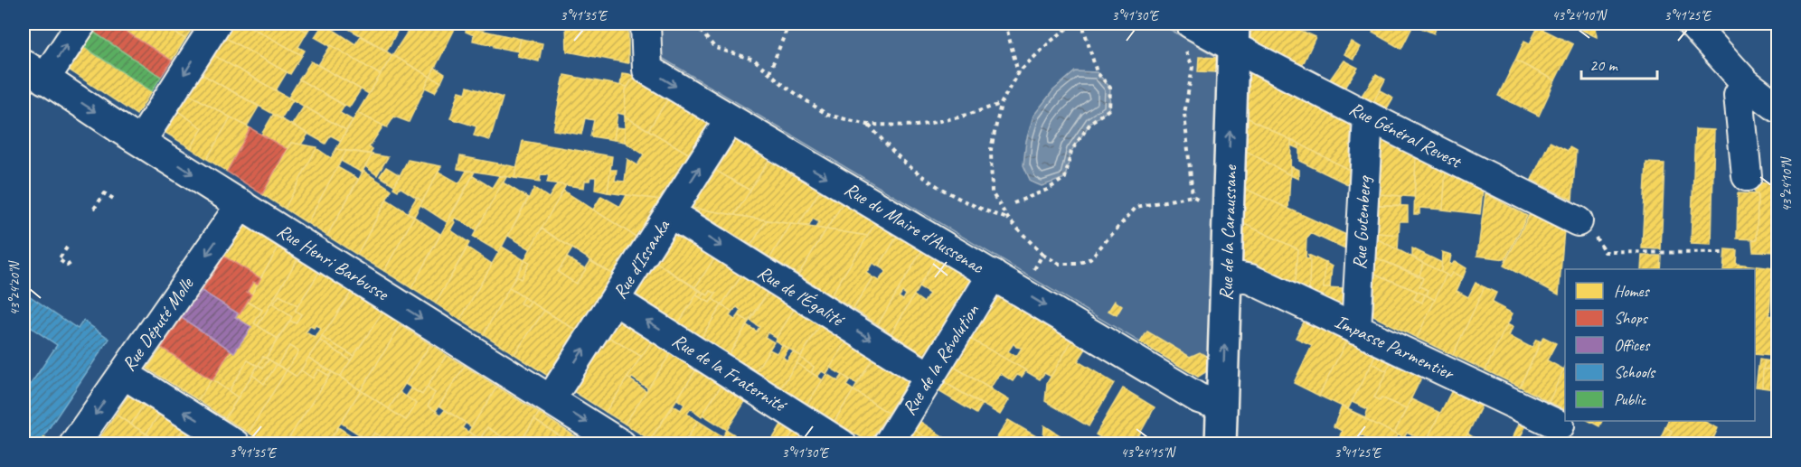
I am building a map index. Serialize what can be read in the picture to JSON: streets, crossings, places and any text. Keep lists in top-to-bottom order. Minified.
{"streets":{"street":["Rue Général Revest","Rue Gutenberg","Rue du Maire d'Aussenac","Rue de la Caraussane","Rue d'Issanka","Rue Henri Barbusse","Rue de l'Égalité","Rue Député Molle","Impasse Parmentier","Rue de la Révolution","Rue de la Fraternité"]},"crossings":[["Rue Général Revest","Rue Gutenberg"],["Rue Général Revest","Rue de la Caraussane"],["Rue Gutenberg","Impasse Parmentier"],["Rue du Maire d'Aussenac","Rue de la Caraussane"],["Rue du Maire d'Aussenac","Rue d'Issanka"],["Rue du Maire d'Aussenac","Rue de la Révolution"],["Rue de la Caraussane","Impasse Parmentier"],["Rue d'Issanka","Rue Henri Barbusse"],["Rue d'Issanka","Rue de l'Égalité"],["Rue d'Issanka","Rue de la Fraternité"],["Rue Henri Barbusse","Rue Député Molle"],["Rue de l'Égalité","Rue de la Révolution"]],"one_way":["Rue du Maire d'Aussenac","Rue de la Caraussane","Rue d'Issanka","Rue Henri Barbusse","Rue de l'Égalité","Rue Député Molle","Rue de la Fraternité"],"legend":["Homes","Shops","Offices","Schools","Public"],"scale_bar":"20 m","coordinates":["3°41'35\"E","3°41'30\"E","43°24'10\"N","3°41'25\"E","43°24'20\"N","43°24'15\"N"]}
